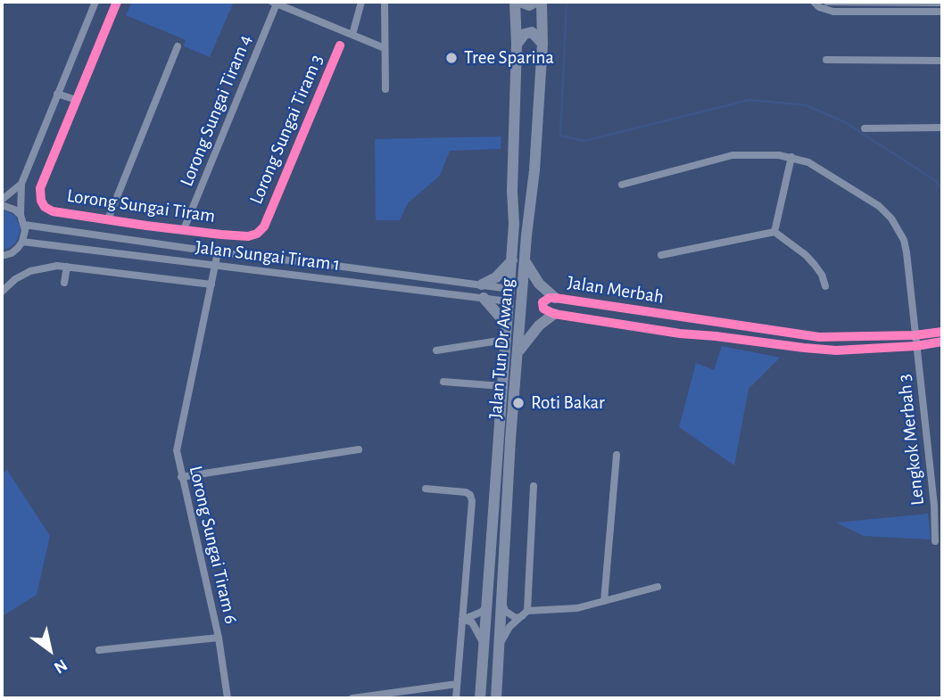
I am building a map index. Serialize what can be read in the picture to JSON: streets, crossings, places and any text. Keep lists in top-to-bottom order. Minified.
{"streets":{"main road":["Jalan Tun Dr Awang"],"street":["Lorong Sungai Tiram 4","Lorong Sungai Tiram 3","Lorong Sungai Tiram","Jalan Sungai Tiram 1","Jalan Merbah","Lengkok Merbah 3","Lorong Sungai Tiram 6"]},"crossings":[["Lorong Sungai Tiram 4","Lorong Sungai Tiram"],["Lorong Sungai Tiram 3","Lorong Sungai Tiram"],["Jalan Sungai Tiram 1","Jalan Tun Dr Awang"],["Jalan Sungai Tiram 1","Lorong Sungai Tiram 6"],["Jalan Merbah","Lengkok Merbah 3"]],"places":["Tree Sparina","Roti Bakar"],"north":"bottom right"}
